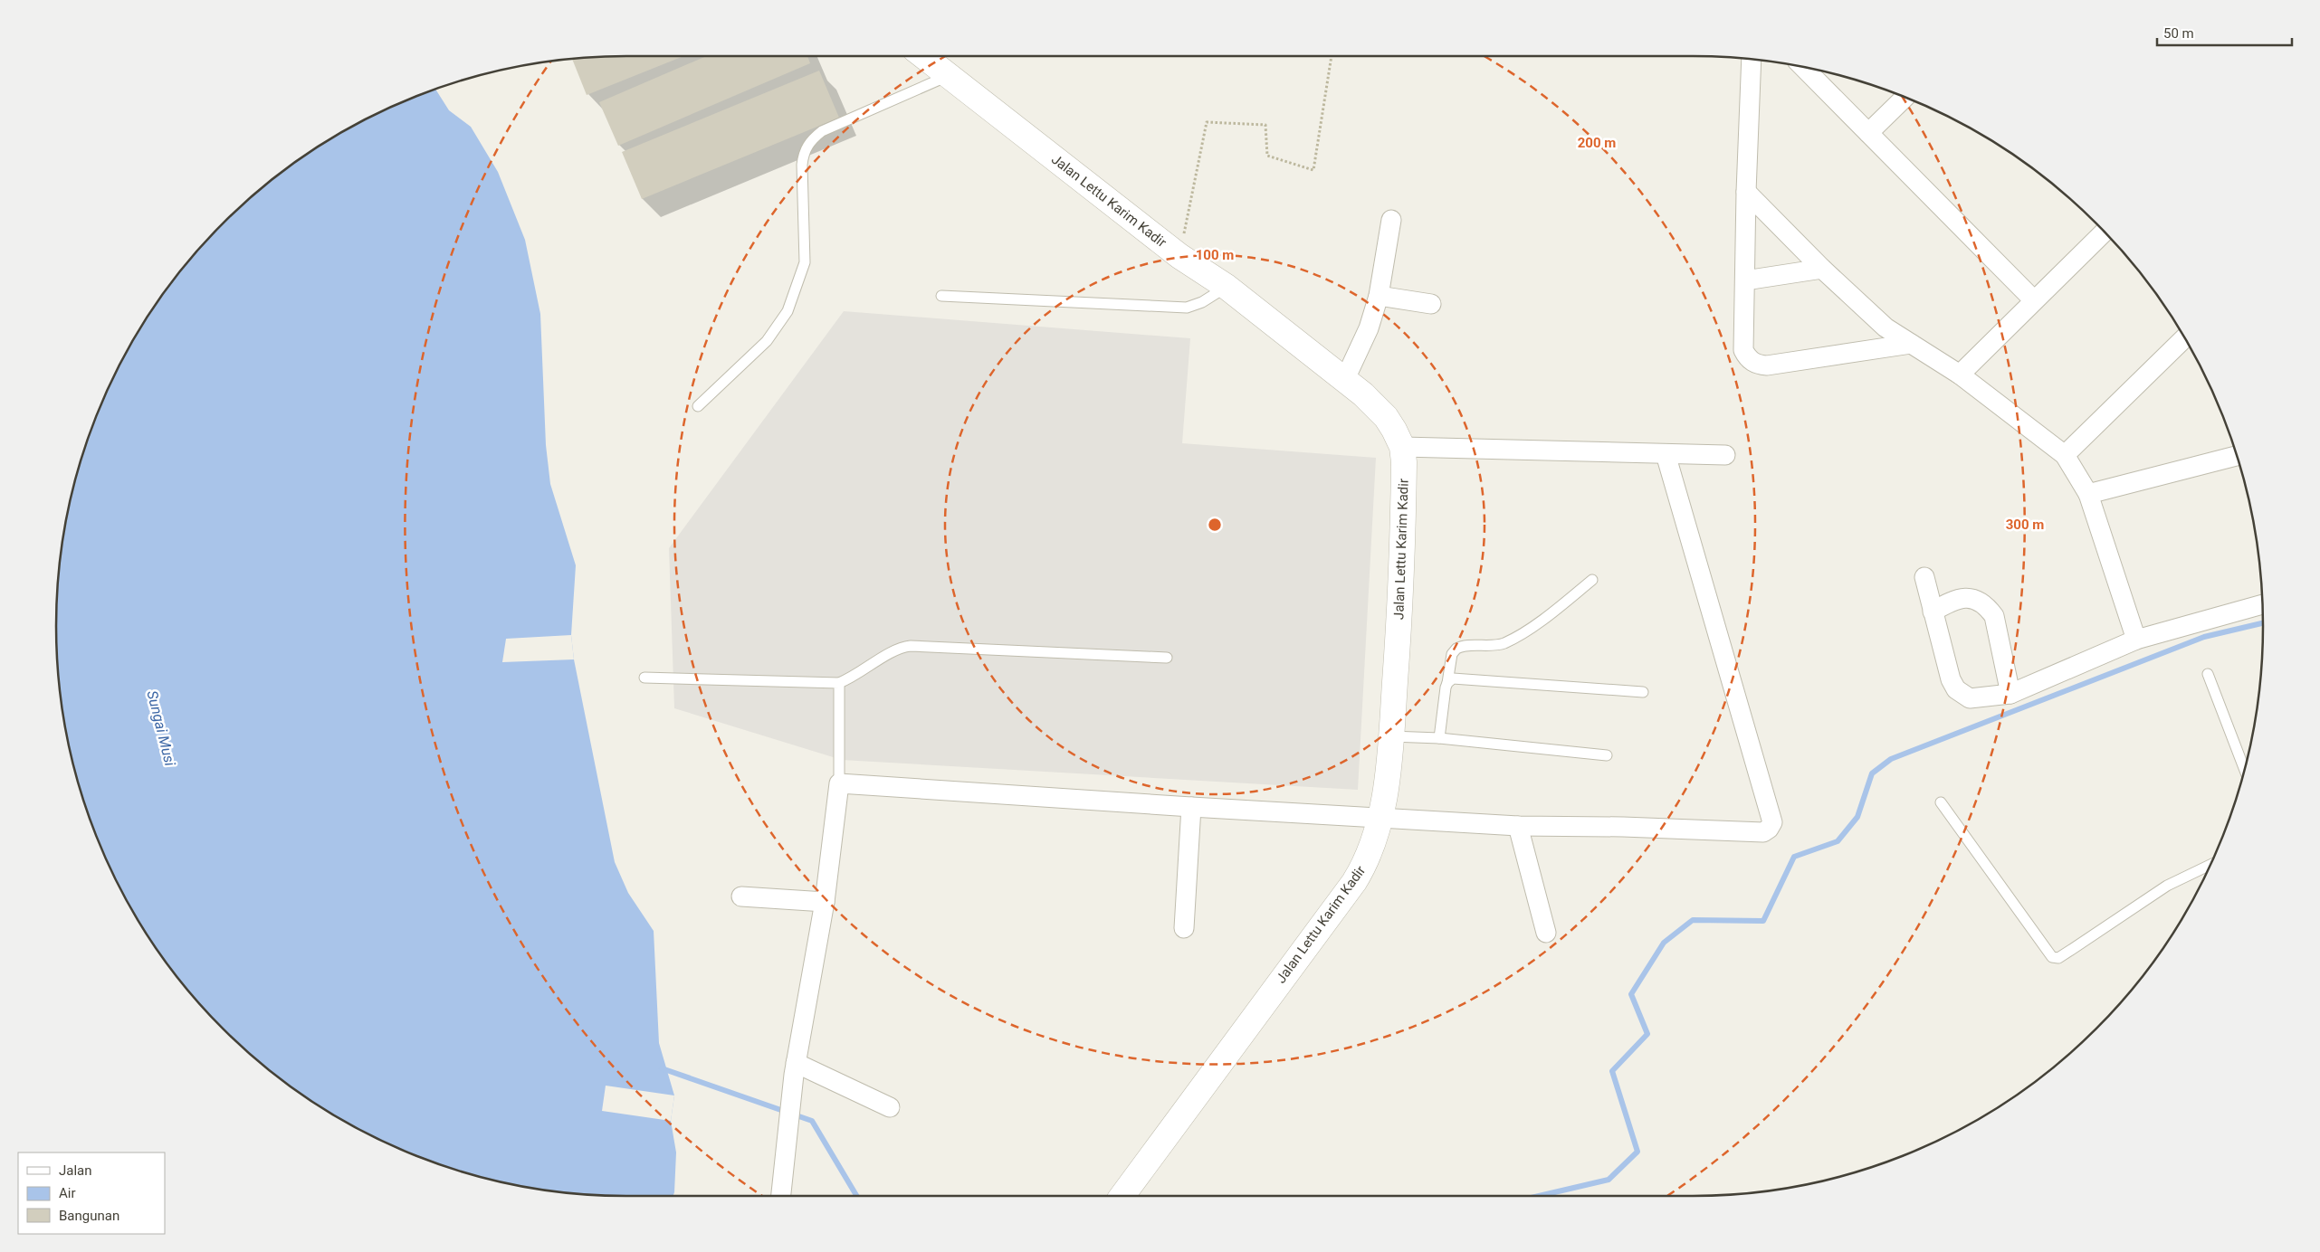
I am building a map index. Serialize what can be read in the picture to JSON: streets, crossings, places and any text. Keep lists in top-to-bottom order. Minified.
{"streets":{"street":["Jalan Lettu Karim Kadir"]},"water":["Sungai Musi"],"legend":["Jalan","Air","Bangunan"],"scale_bar":"50 m","rings":["200 m","100 m","300 m"]}
